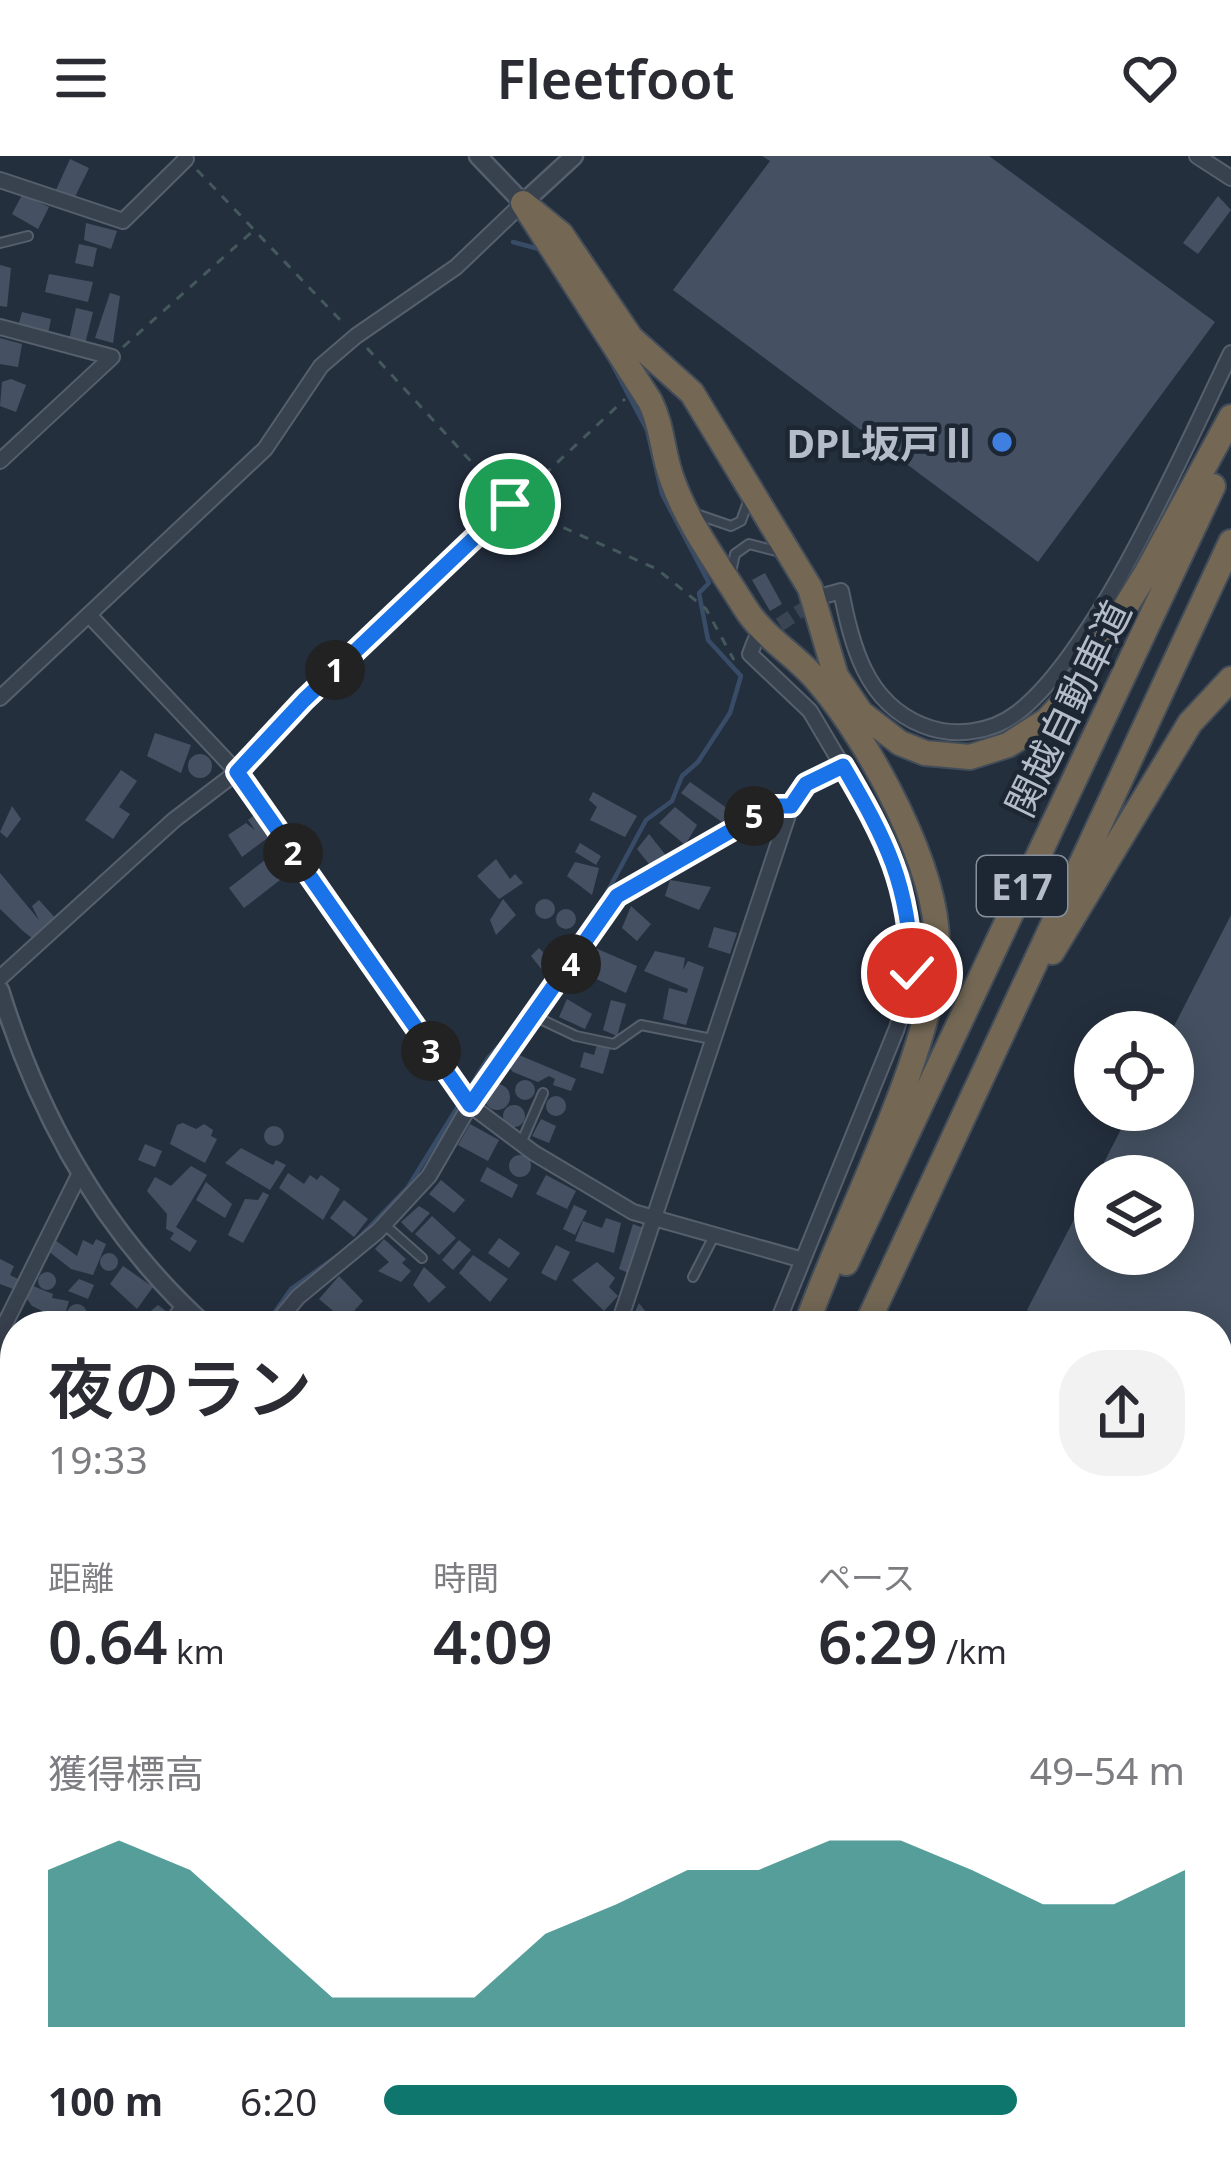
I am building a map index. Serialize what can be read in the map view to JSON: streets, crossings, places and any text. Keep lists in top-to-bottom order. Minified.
{"streets":{"highway":["関越自動車道","E17"]},"places":["DPL坂戸Ⅱ"],"page":{"header":"Fleetfoot","pins":["1","5","2","4","3"],"heading":["夜のラン","19:33"],"stats":[["距離","0.64 km"],["時間","4:09"],["ペース","6:29 /km"]],"chart":["獲得標高","49–54 m"],"list":[{"name":"100 m","note":"6:20"}]}}
